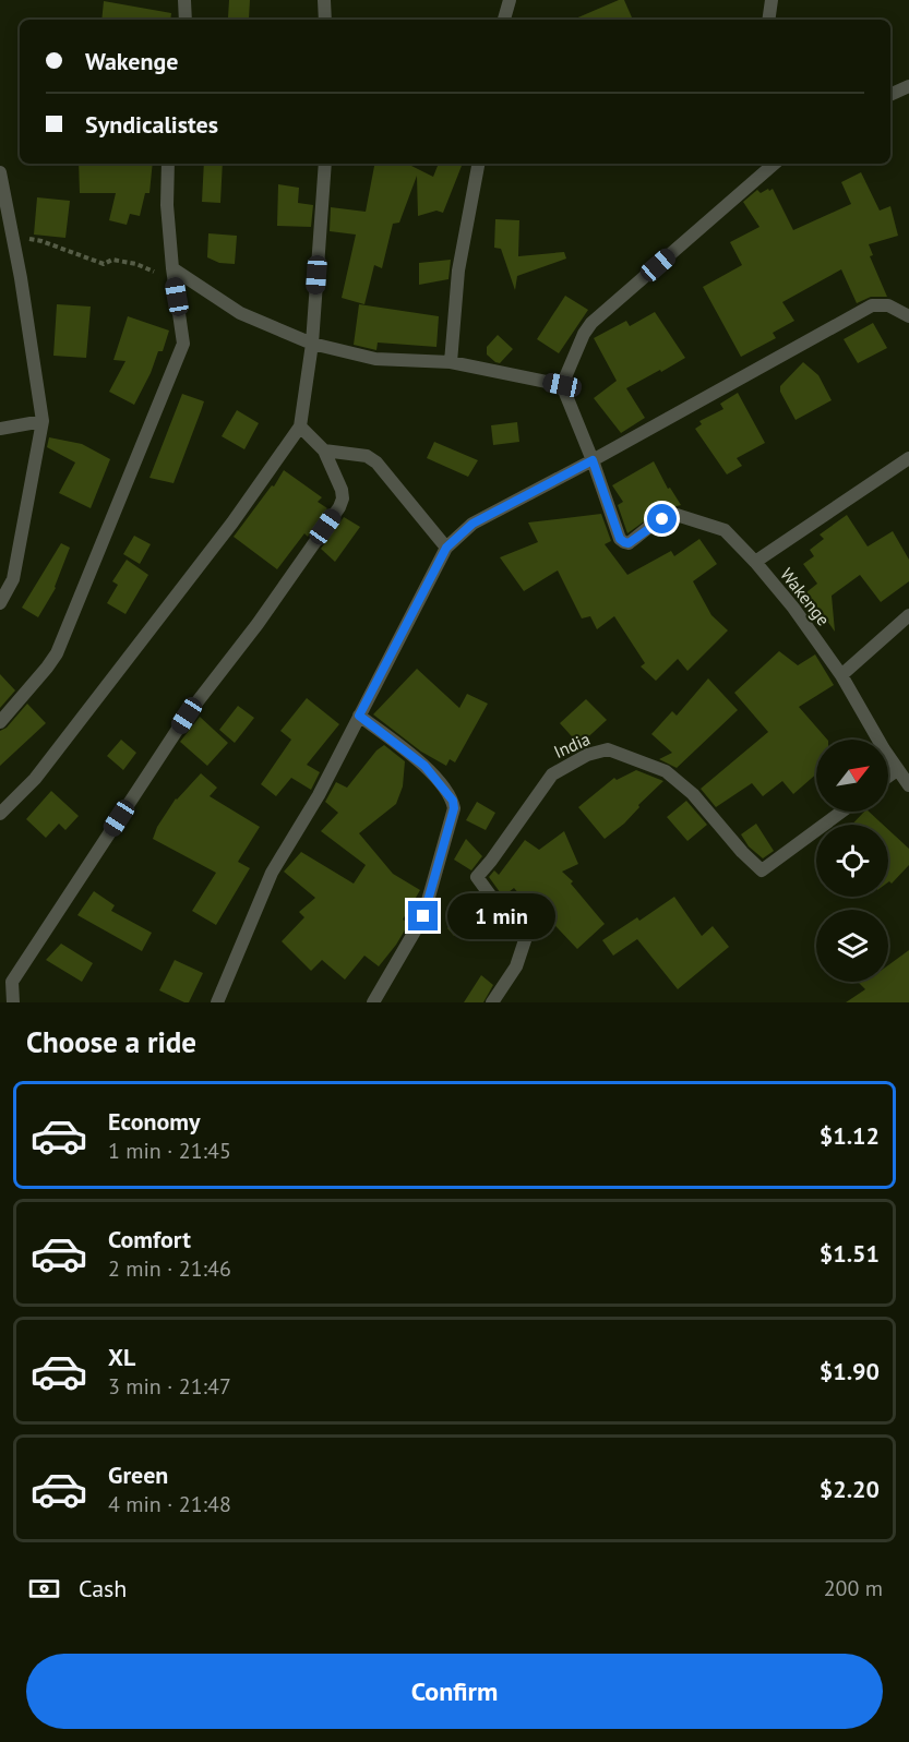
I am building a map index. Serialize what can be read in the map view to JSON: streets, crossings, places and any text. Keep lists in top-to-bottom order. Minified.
{"streets":{"lane":["Wakenge","India"]},"north":"top right","page":{"banner":["Wakenge","Syndicalistes"],"bubble":"1 min","heading":"Choose a ride","list":[{"name":"Economy","note":"1 min · 21:45","value":"$1.12"},{"name":"Comfort","note":"2 min · 21:46","value":"$1.51"},{"name":"XL","note":"3 min · 21:47","value":"$1.90"},{"name":"Green","note":"4 min · 21:48","value":"$2.20"}],"pay":["Cash","200 m"],"buttons":"Confirm"}}
